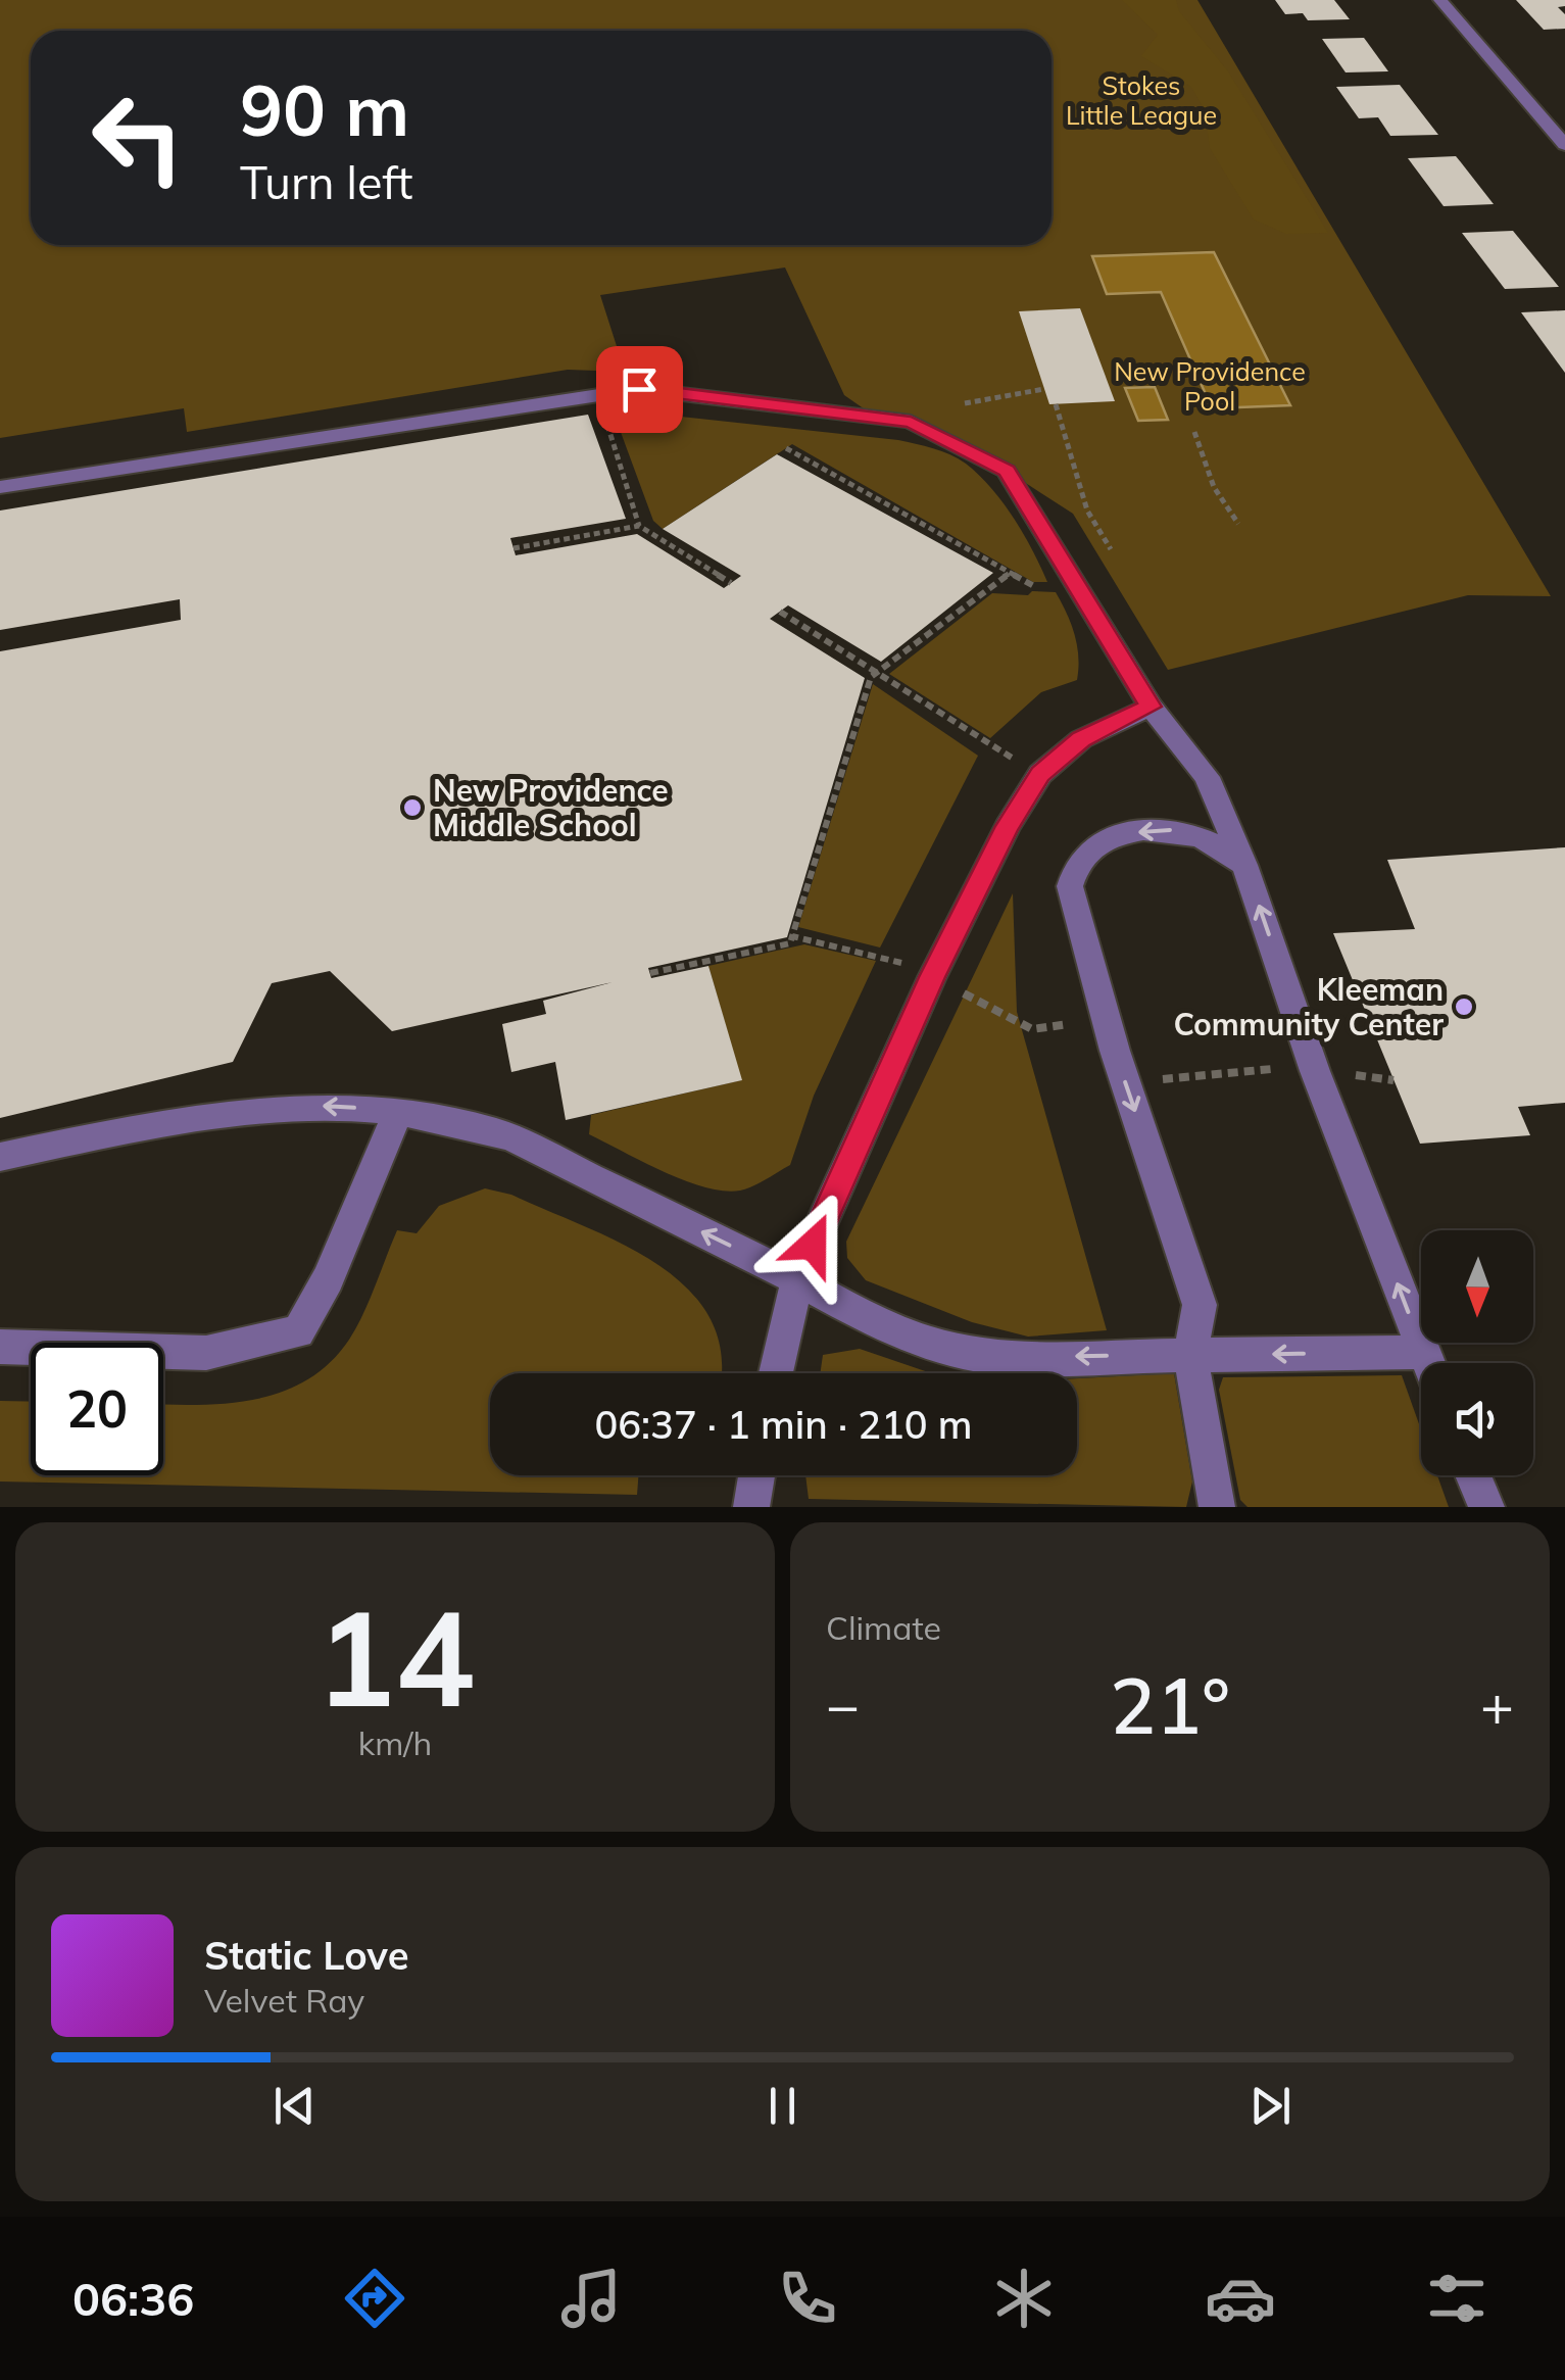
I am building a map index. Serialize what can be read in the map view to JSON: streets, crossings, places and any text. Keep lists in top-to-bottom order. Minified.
{"parks":["Stokes Little League","New Providence Pool"],"places":["New Providence Middle School","Kleeman Community Center"],"north":"bottom","page":{"turn":["90 m","Turn left"],"limit":"20","trip":"06:37 · 1 min · 210 m","tile":[["14","km/h"],"Climate"],"heat":["−","21°","+"],"song":["Static Love","Velvet Ray"],"tabs":"06:36"}}
